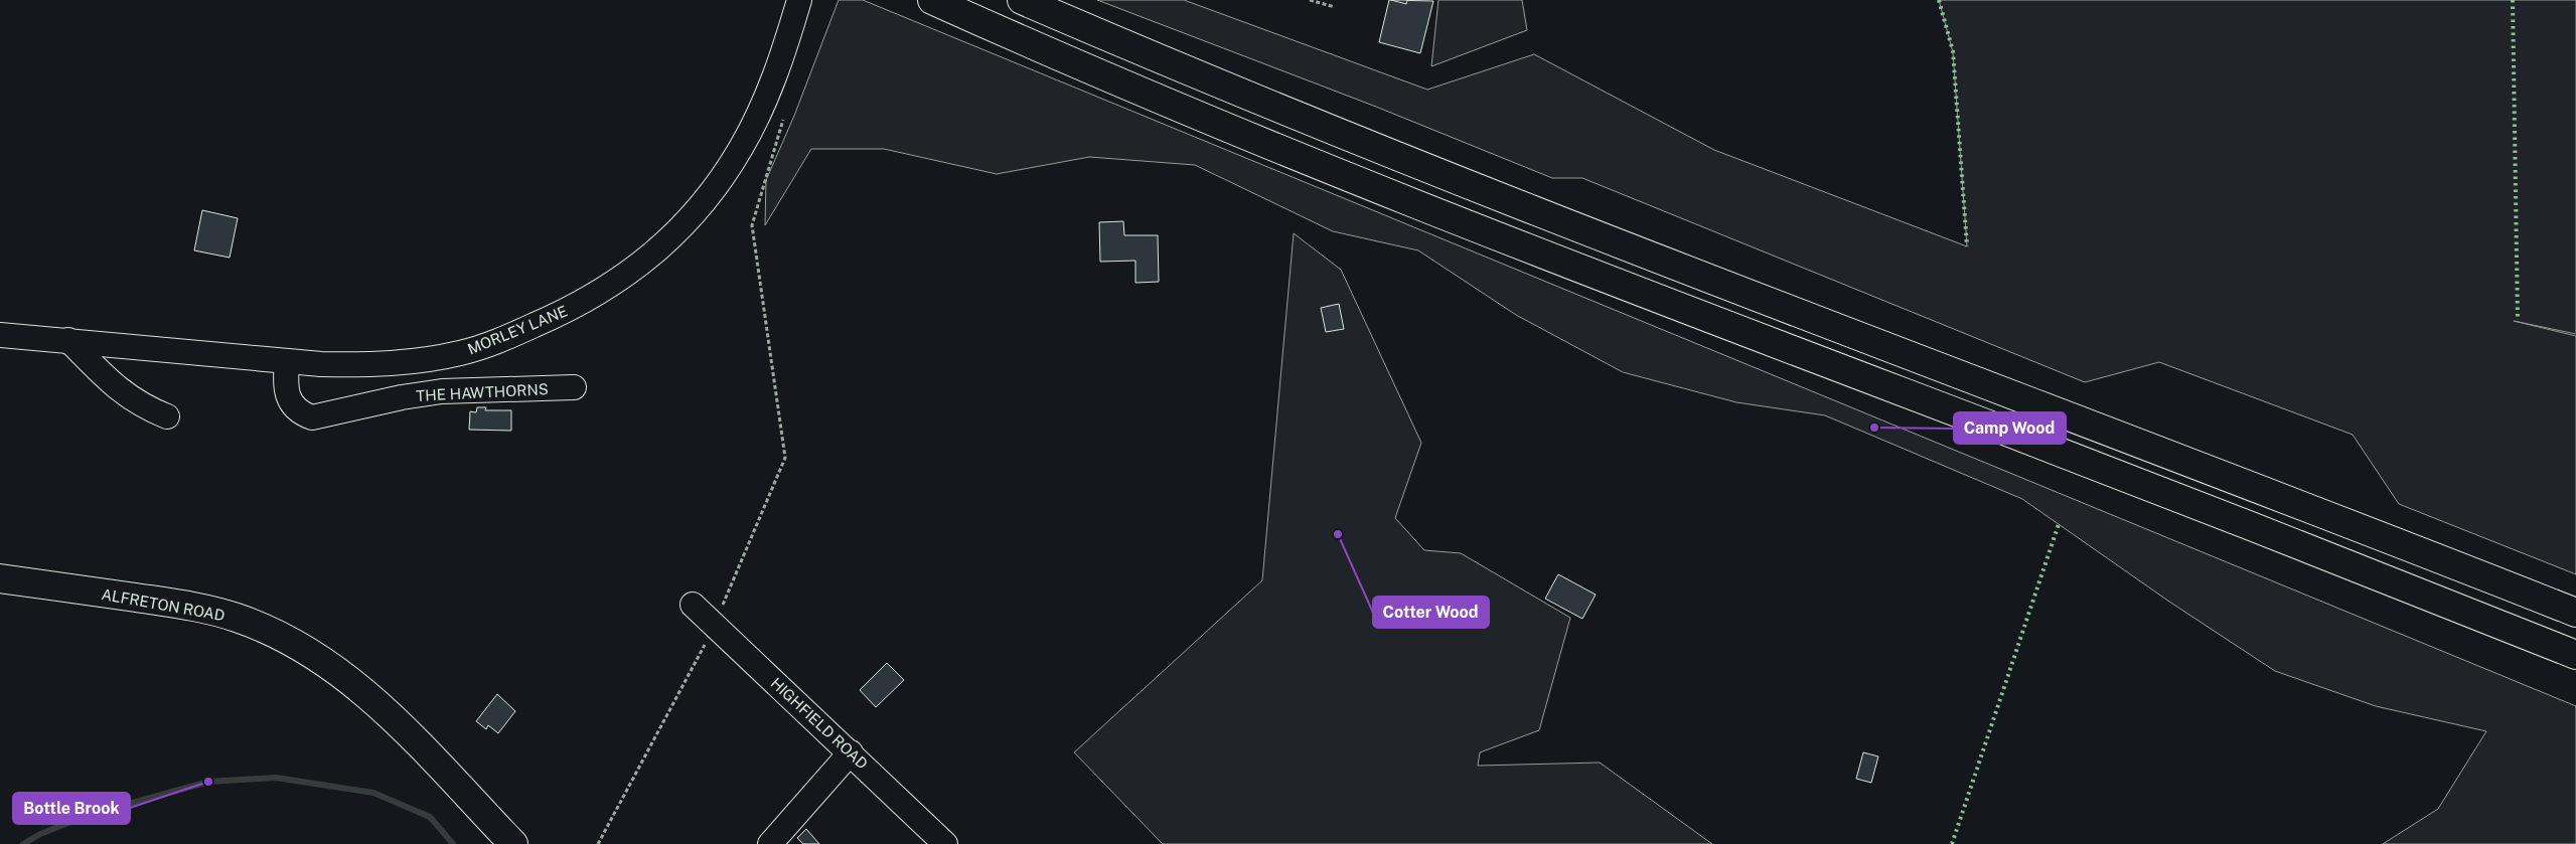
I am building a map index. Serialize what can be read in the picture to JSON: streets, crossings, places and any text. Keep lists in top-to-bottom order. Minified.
{"streets":{"main road":["ALFRETON ROAD"],"street":["MORLEY LANE","THE HAWTHORNS","HIGHFIELD ROAD"]},"crossings":[["MORLEY LANE","THE HAWTHORNS"]],"places":["Camp Wood","Cotter Wood","Bottle Brook"]}
